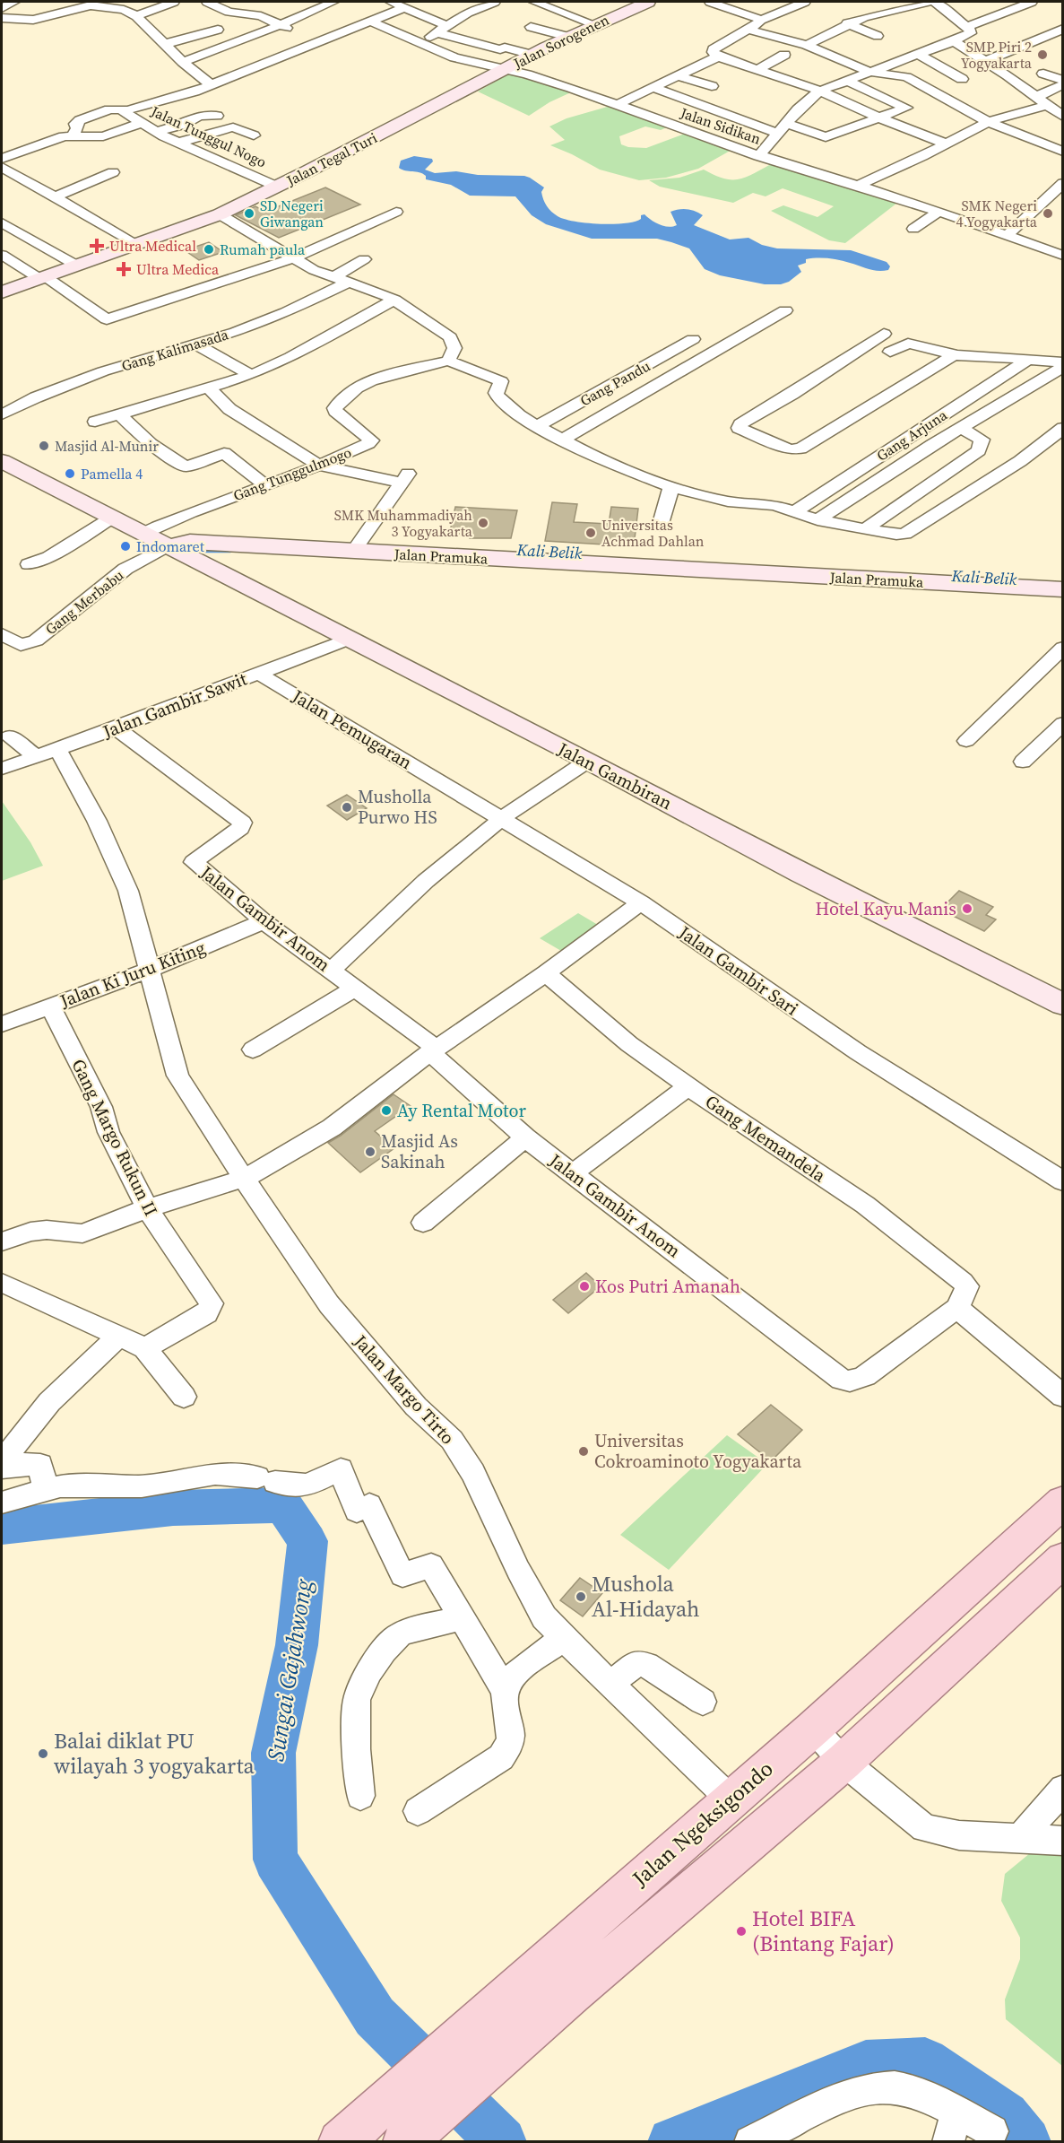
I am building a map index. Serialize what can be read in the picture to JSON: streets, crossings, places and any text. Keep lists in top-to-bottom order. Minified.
{"streets":{"main road":["Jalan Sorogenen","Jalan Tegal Turi","Jalan Pramuka","Jalan Gambiran","Jalan Ngeksigondo"],"street":["Jalan Sidikan","Jalan Tunggul Nogo","Gang Kalimasada","Gang Pandu","Gang Arjuna","Gang Tunggulmogo","Gang Merbabu","Jalan Gambir Sawit","Jalan Pemugaran","Jalan Gambir Anom","Jalan Gambir Sari","Jalan Ki Juru Kiting","Gang Margo Rukun II","Gang Memandela","Jalan Margo Tirto"]},"crossings":[["Jalan Sorogenen","Jalan Sidikan"],["Jalan Sorogenen","Jalan Tegal Turi"],["Jalan Sidikan","Jalan Tunggul Nogo"],["Jalan Sidikan","Jalan Tegal Turi"],["Jalan Tunggul Nogo","Jalan Tegal Turi"],["Jalan Pramuka","Gang Merbabu"],["Jalan Pramuka","Jalan Gambiran"],["Gang Merbabu","Jalan Gambiran"],["Jalan Gambir Sawit","Jalan Pemugaran"],["Jalan Gambir Sawit","Jalan Gambiran"],["Jalan Gambir Sawit","Jalan Gambir Anom"],["Jalan Gambir Sawit","Jalan Margo Tirto"],["Jalan Pemugaran","Jalan Gambir Sari"],["Jalan Gambir Anom","Jalan Ki Juru Kiting"],["Jalan Gambir Anom","Gang Memandela"],["Jalan Ki Juru Kiting","Gang Margo Rukun II"],["Jalan Ki Juru Kiting","Jalan Margo Tirto"],["Jalan Margo Tirto","Jalan Ngeksigondo"]],"water":["Kali Belik","Sungai Gajahwong"],"places":{"other":["SMP Piri 2 Yogyakarta","SD Negeri Giwangan","SMK Negeri 4 Yogyakarta","Rumah paula","Masjid Al-Munir","Pamella 4","SMK Muhammadiyah 3 Yogyakarta","Universitas Achmad Dahlan","Indomaret","Musholla Purwo HS","Hotel Kayu Manis","Ay Rental Motor","Masjid As Sakinah","Kos Putri Amanah","Universitas Cokroaminoto Yogyakarta","Mushola Al-Hidayah","Balai diklat PU wilayah 3 yogyakarta","Hotel BIFA (Bintang Fajar)"],"health":["Ultra Medical","Ultra Medica"]}}
